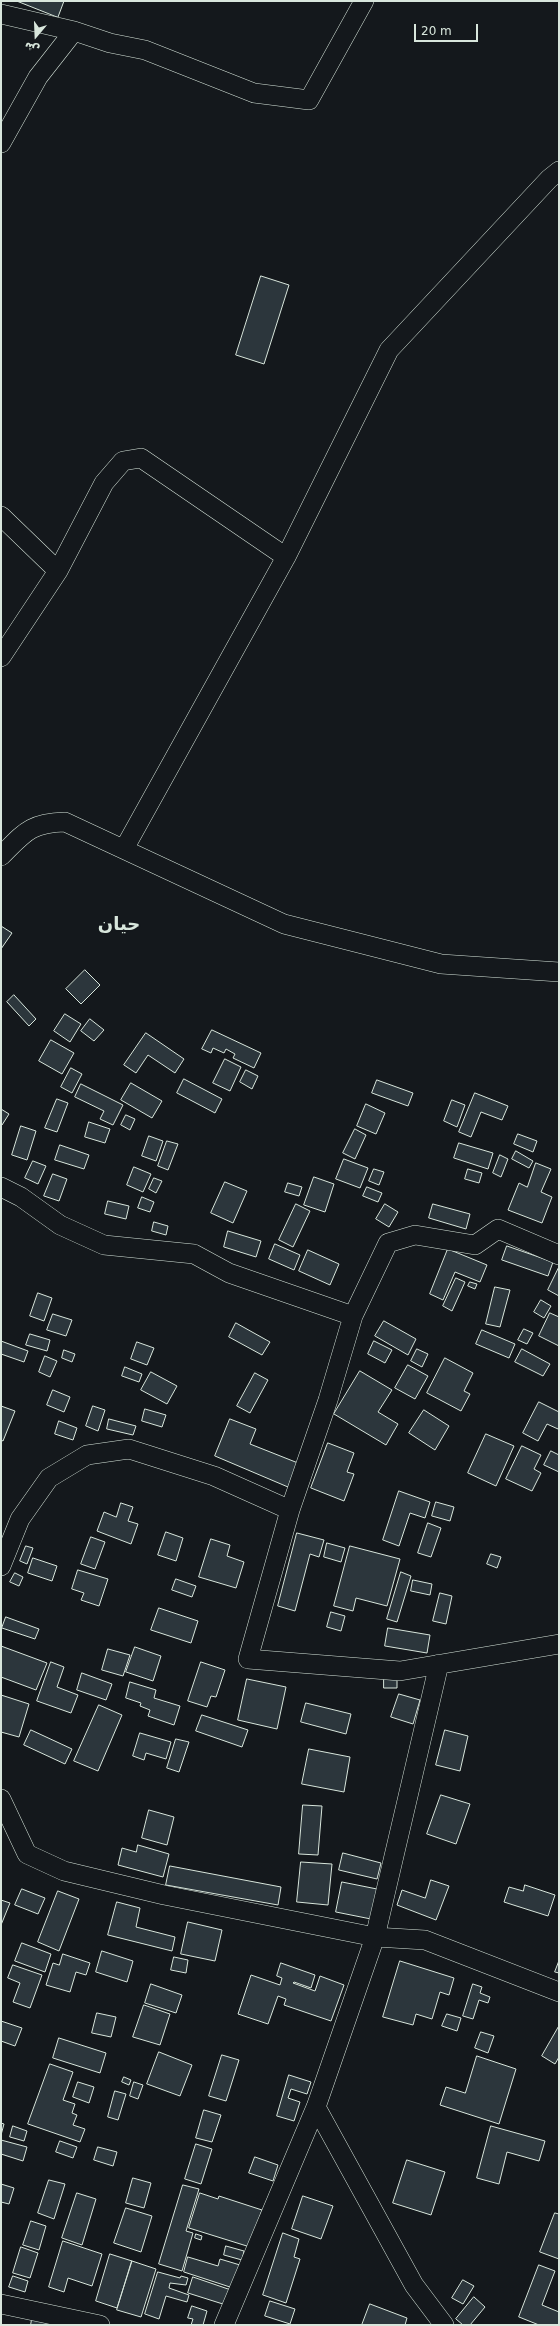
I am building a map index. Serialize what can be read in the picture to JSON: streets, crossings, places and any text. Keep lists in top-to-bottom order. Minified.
{"districts":["حيان"],"scale_bar":"20 m","north":"bottom"}
